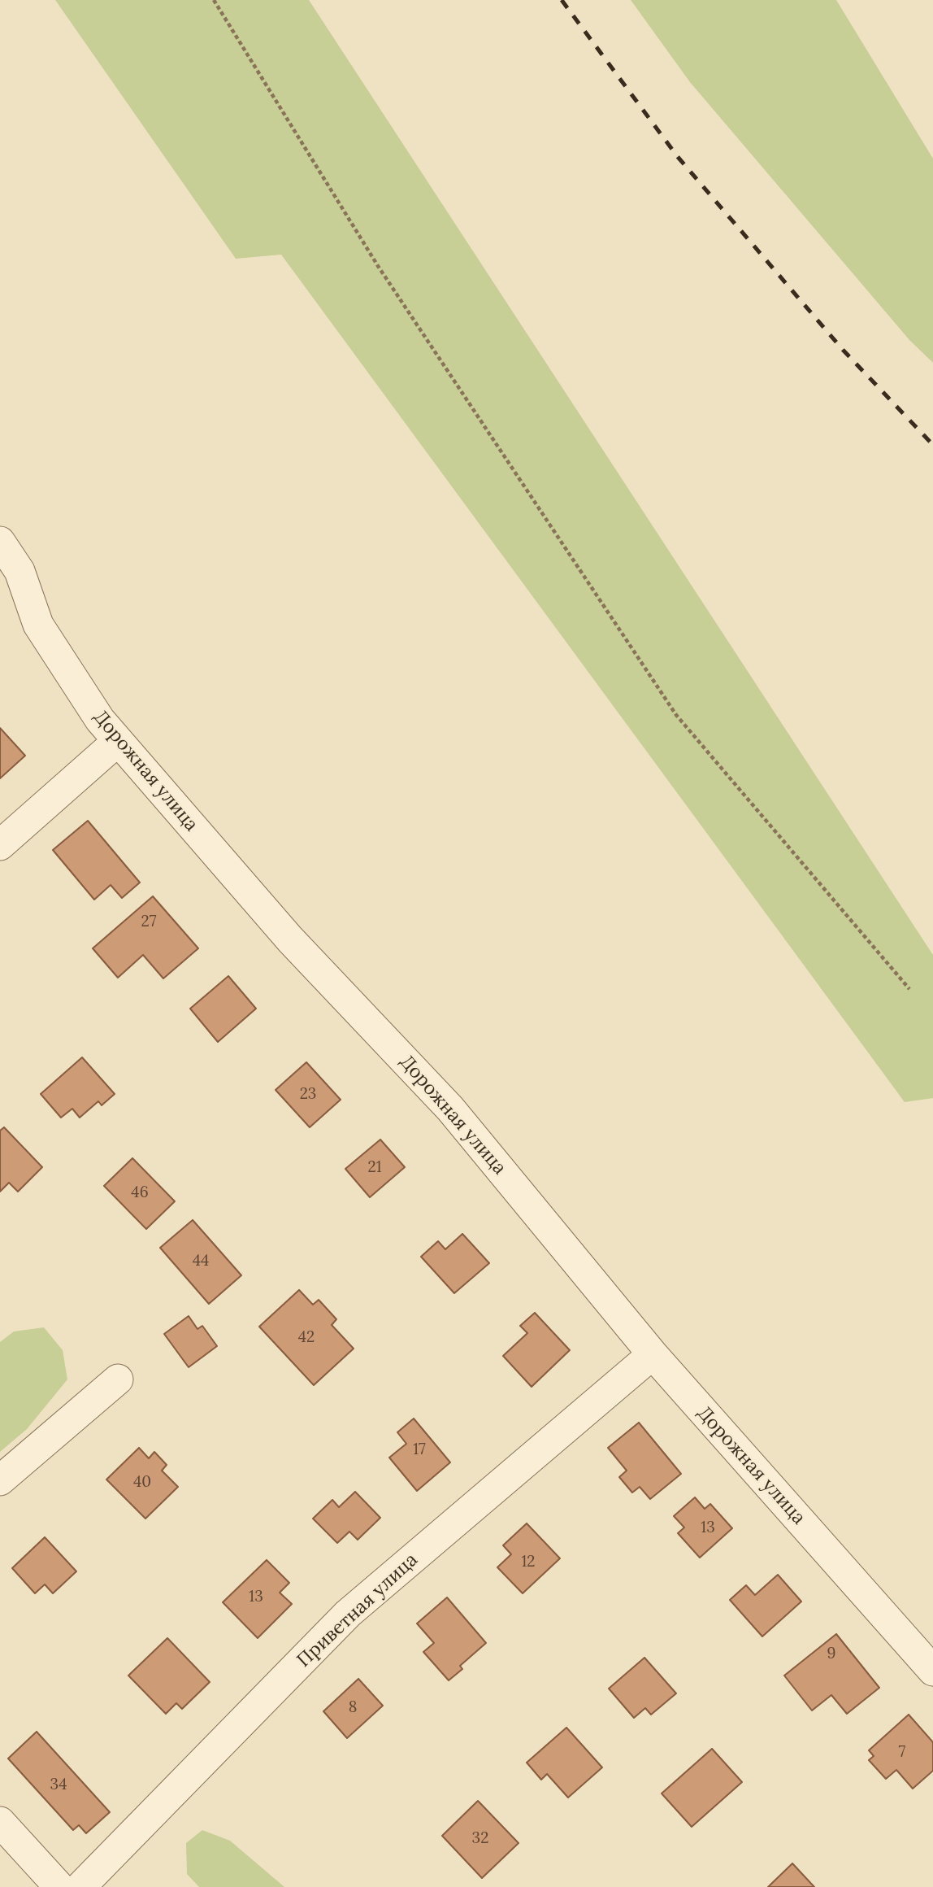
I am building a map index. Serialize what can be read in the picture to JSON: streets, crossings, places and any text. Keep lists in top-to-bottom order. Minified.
{"streets":{"street":["Дорожная улица","Приветная улица"]},"crossings":[["Дорожная улица","Приветная улица"]],"house_numbers":["27","23","21","46","44","42","17","40","13","12","13","9","8","7","34","32"]}
